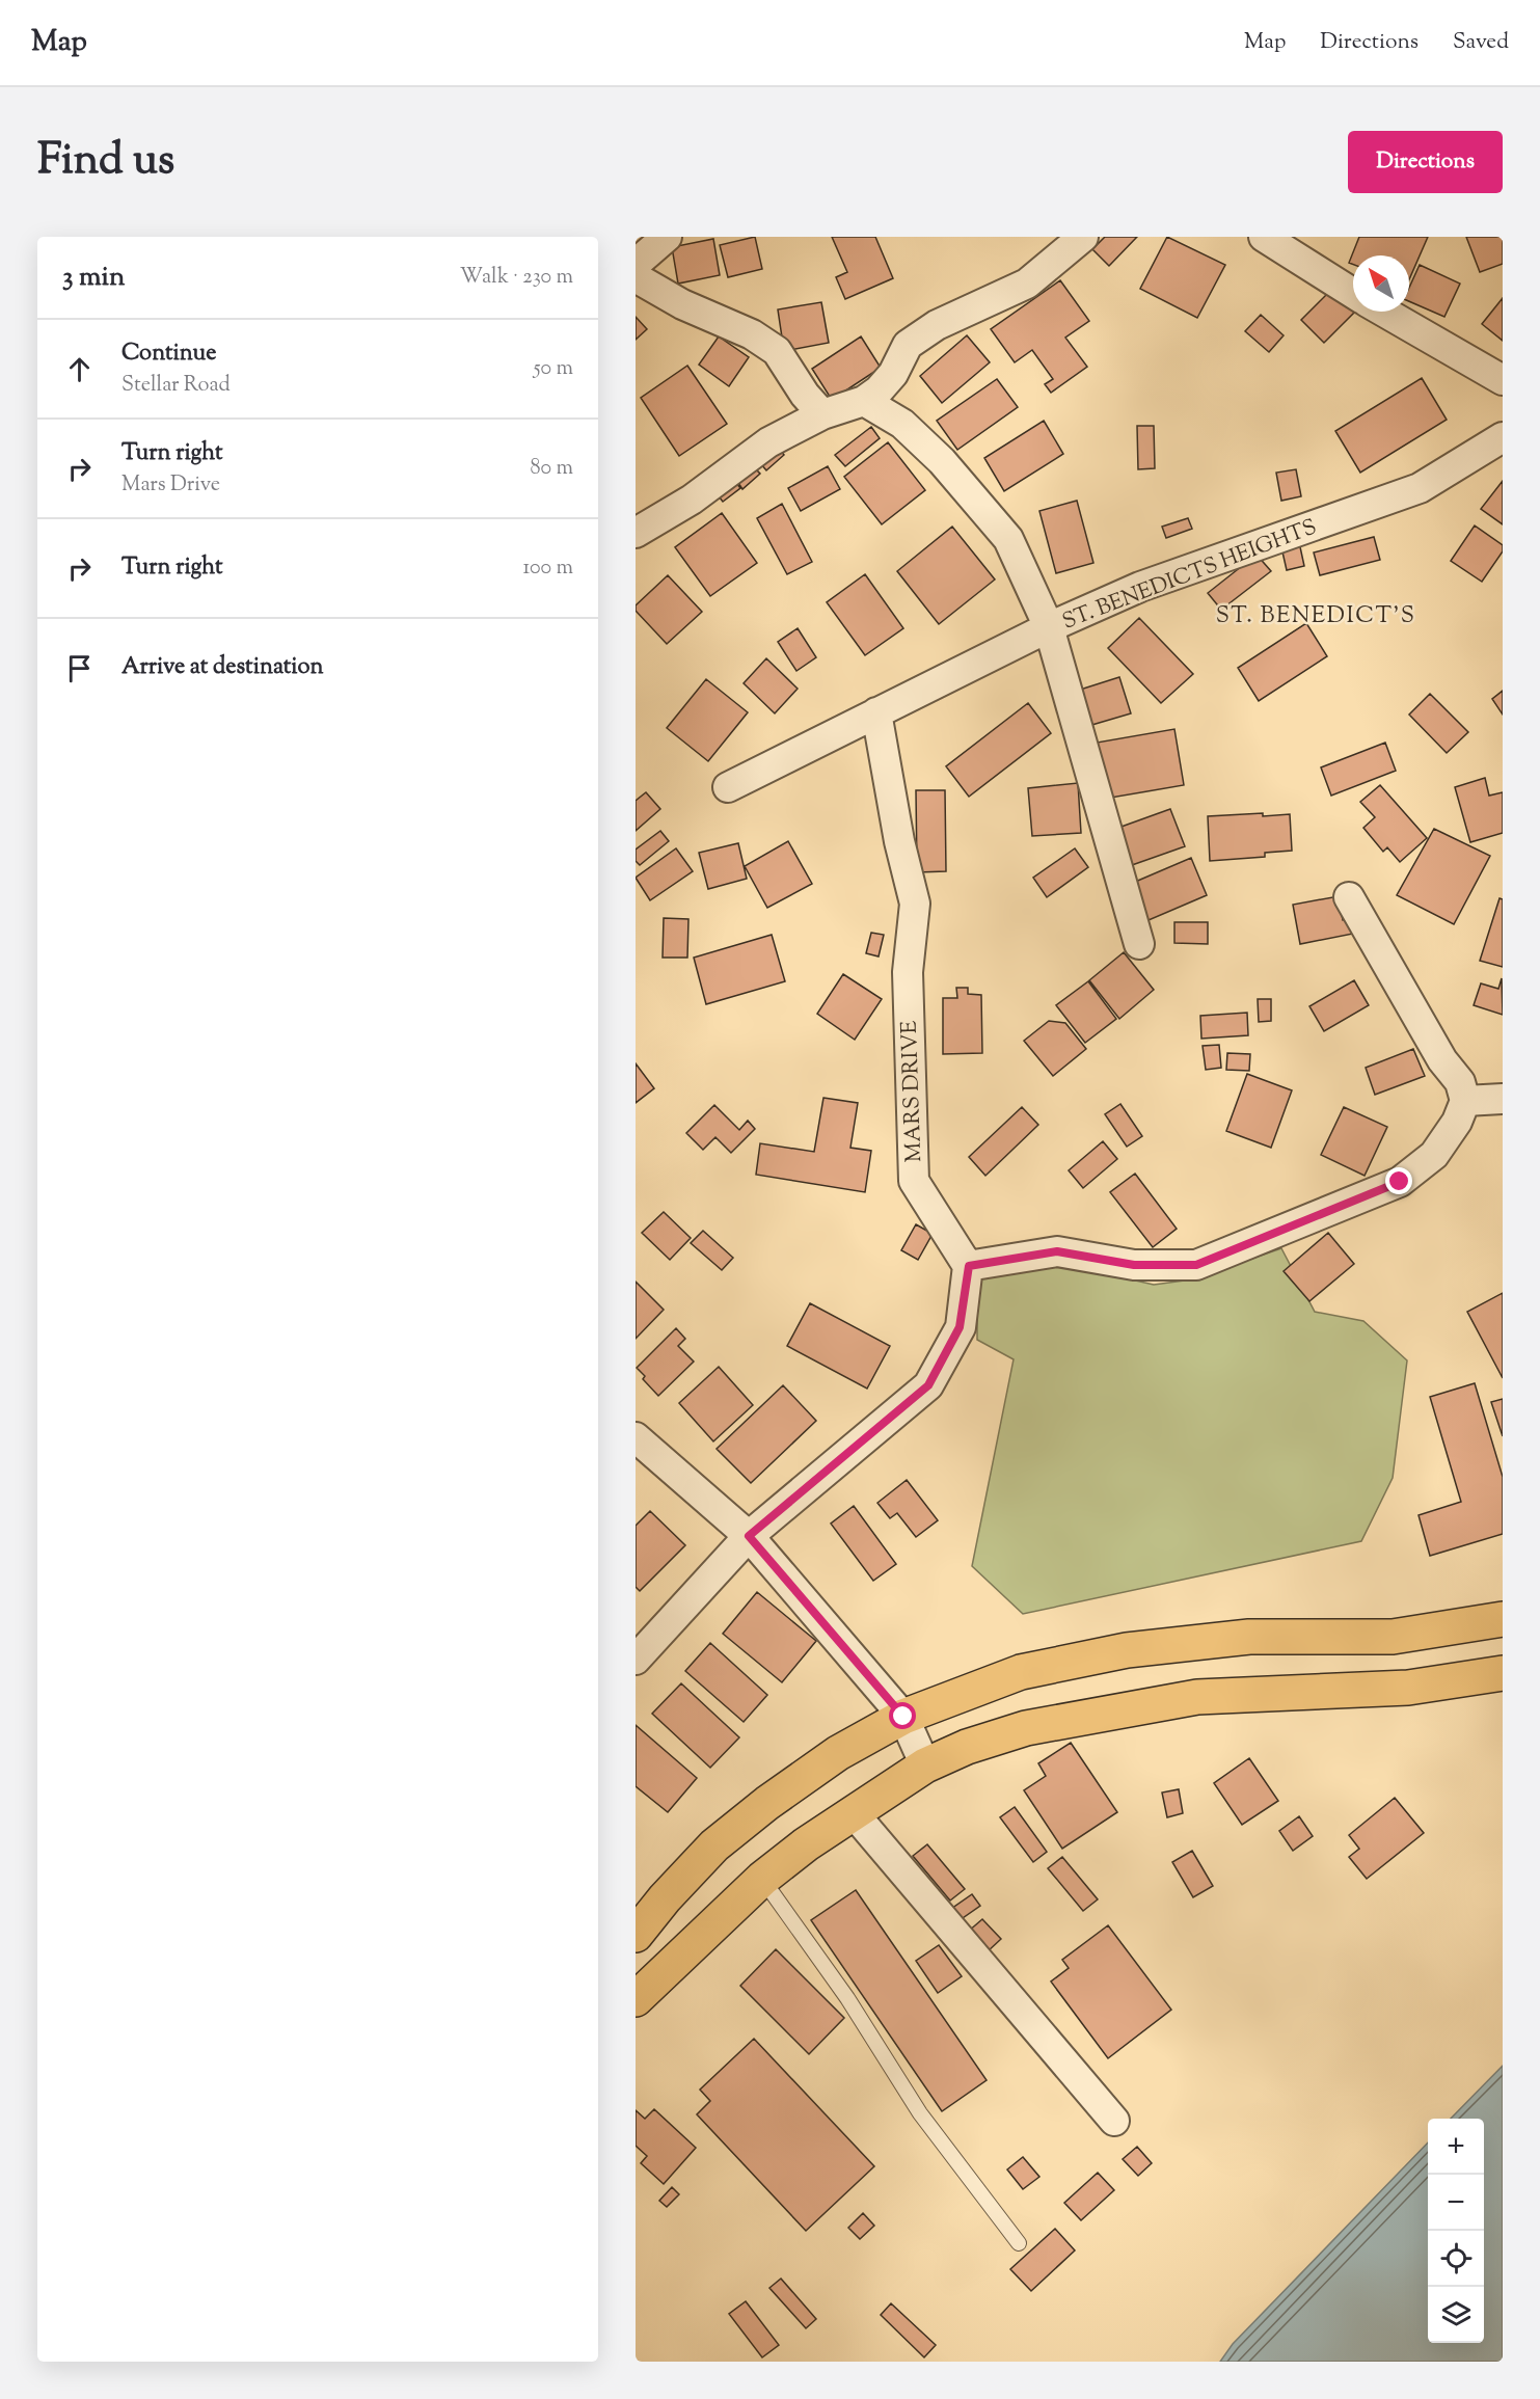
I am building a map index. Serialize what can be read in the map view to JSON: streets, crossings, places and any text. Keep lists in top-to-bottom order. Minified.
{"streets":{"street":["ST. BENEDICTS HEIGHTS","MARS DRIVE"]},"crossings":[["ST. BENEDICTS HEIGHTS","MARS DRIVE"]],"districts":["ST. BENEDICT'S"],"north":"top left","page":{"header":"Map","nav":["Map","Directions","Saved"],"title":"Find us","buttons":"Directions","heading":["3 min","Walk · 230 m"],"list":[["Continue","Stellar Road","50 m"],["Turn right","Mars Drive","80 m"],["Turn right","100 m"],"Arrive at destination"],"map_buttons":["+","−"]}}
